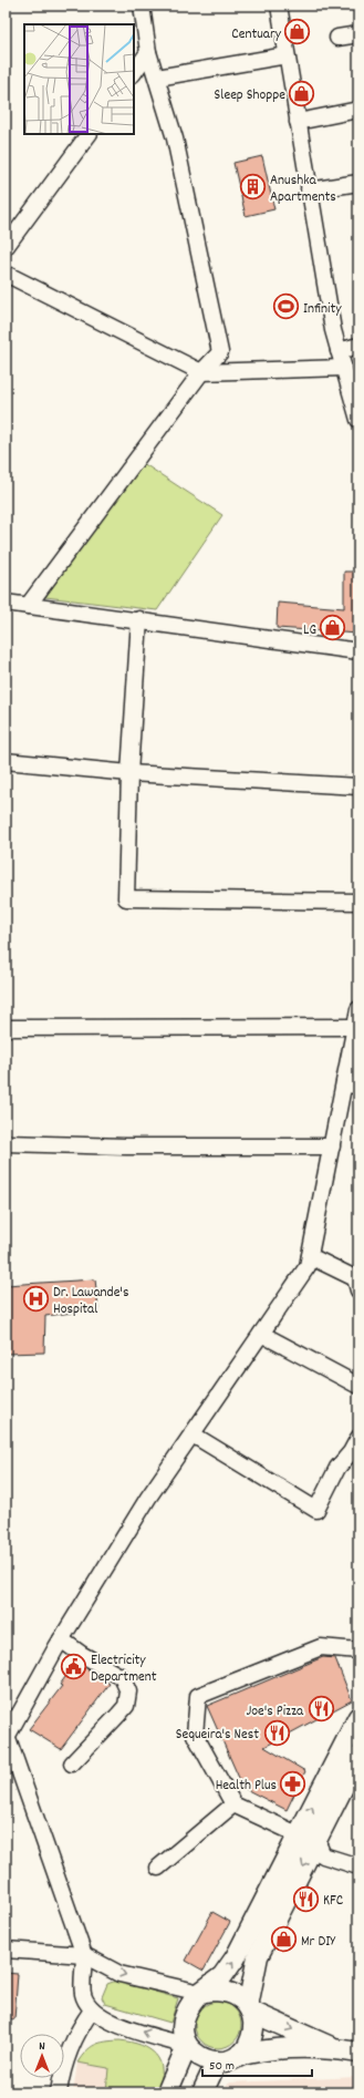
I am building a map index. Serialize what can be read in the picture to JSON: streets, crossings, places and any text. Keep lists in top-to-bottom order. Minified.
{"places":{"shop":["Centuary","Sleep Shoppe","LG","Mr DIY"],"building":["Anushka Apartments"],"sports":["Infinity"],"hospital":["Dr. Lawande's Hospital"],"public building":["Electricity Department"],"restaurant":["Joe's Pizza","Sequeira's Nest","KFC"],"pharmacy":["Health Plus"]},"scale_bar":"50 m","north":"top"}
